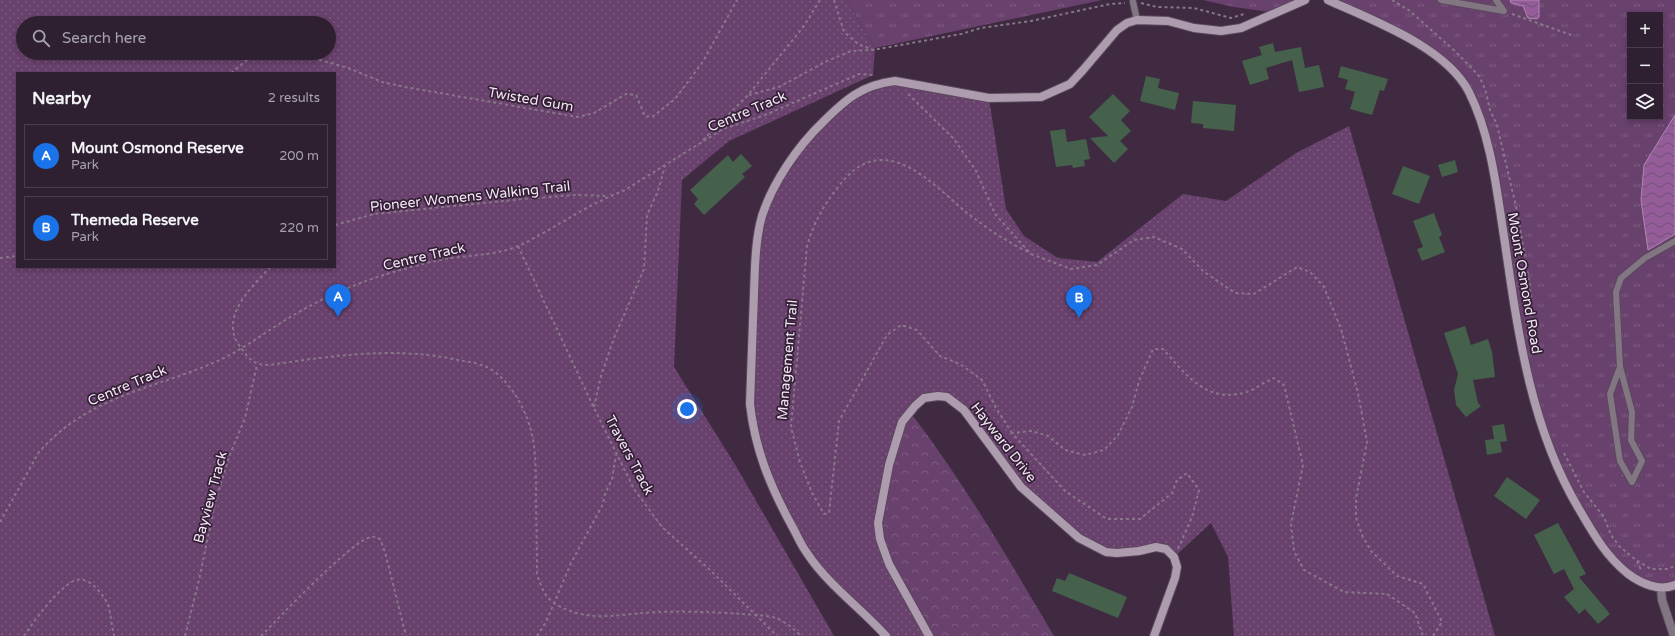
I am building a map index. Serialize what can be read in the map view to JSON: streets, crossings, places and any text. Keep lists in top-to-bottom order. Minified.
{"streets":{"street":["Mount Osmond Road","Hayward Drive"],"path":["Twisted Gum","Centre Track","Pioneer Womens Walking Trail","Management Trail","Travers Track","Bayview Track"]},"crossings":[["Centre Track","Pioneer Womens Walking Trail"],["Centre Track","Travers Track"]],"page":{"map_buttons":["+","−"],"search":"Search here","heading":["Nearby","2 results"],"list":[{"mark":"A","name":"Mount Osmond Reserve","note":"Park","value":"200 m"},{"mark":"B","name":"Themeda Reserve","note":"Park","value":"220 m"}],"pins":["A","B"]}}
